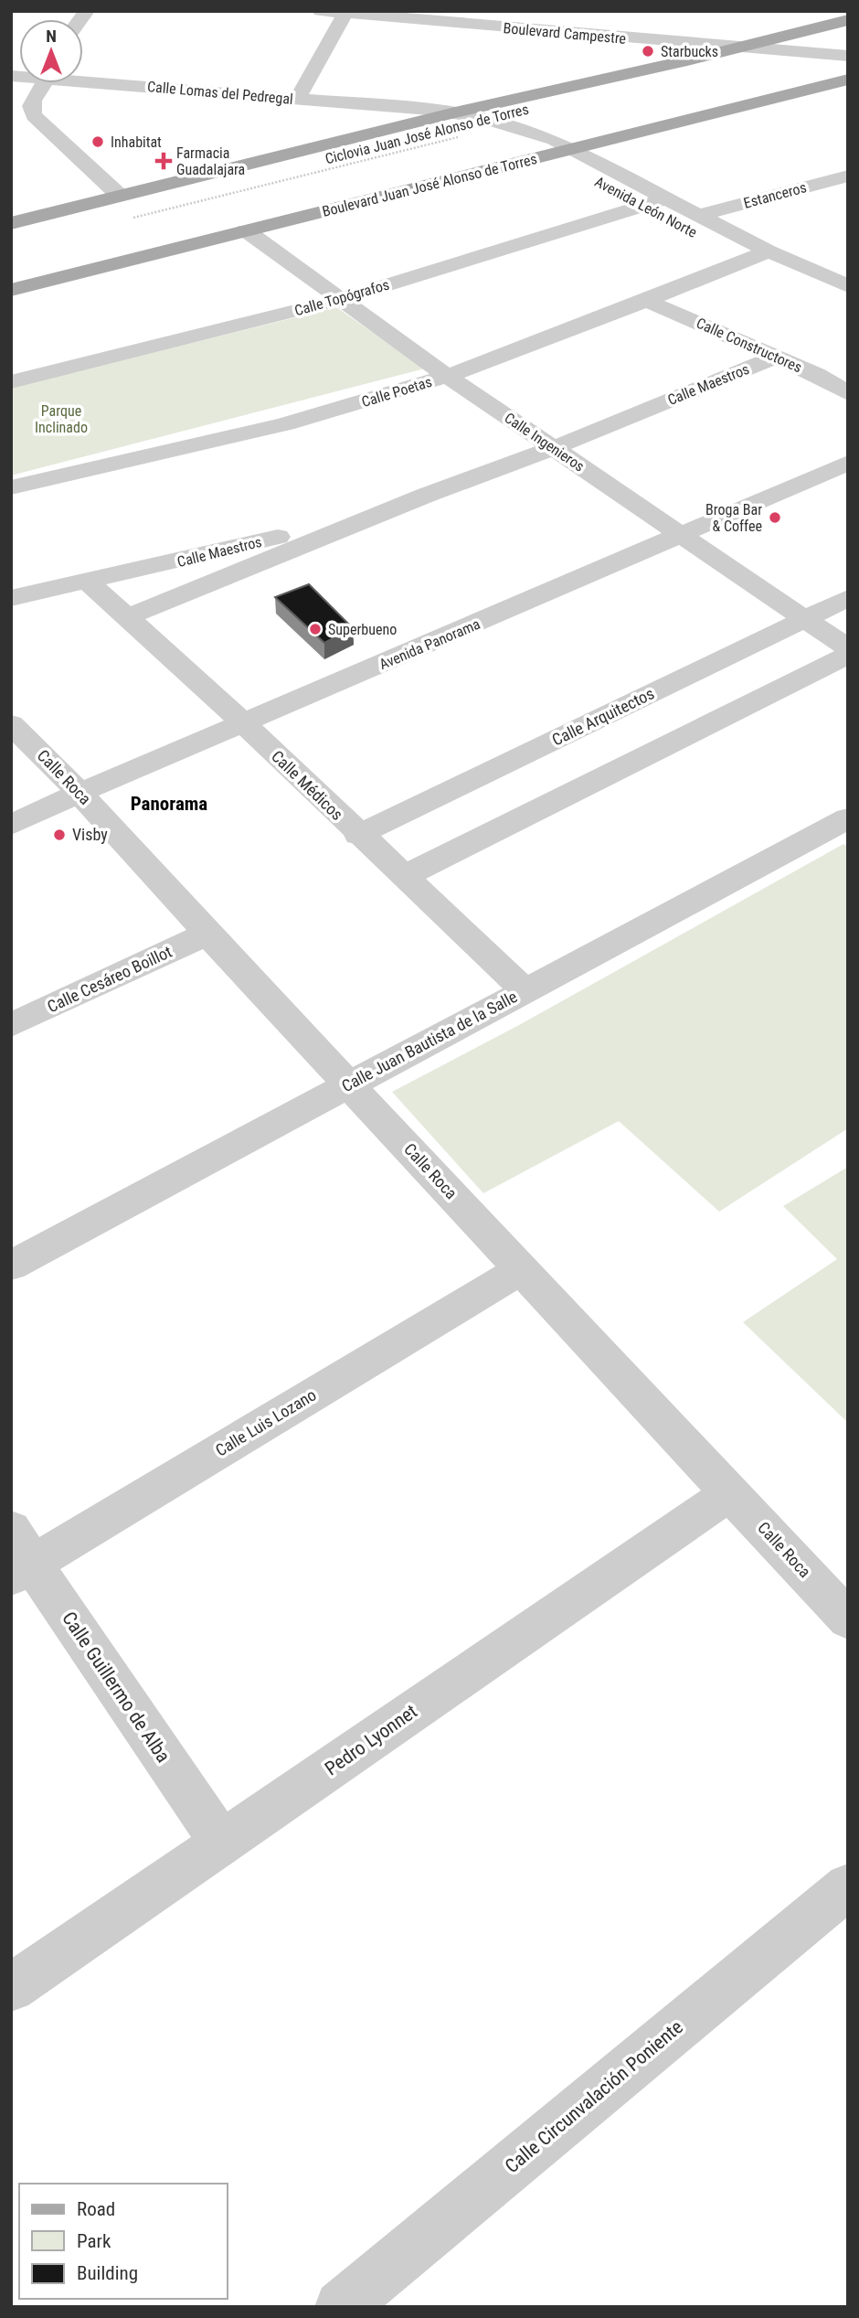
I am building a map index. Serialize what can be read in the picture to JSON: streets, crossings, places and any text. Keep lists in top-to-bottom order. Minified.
{"streets":{"main road":["Boulevard Juan José Alonso de Torres"],"street":["Boulevard Campestre","Calle Lomas del Pedregal","Estanceros","Avenida León Norte","Calle Topógrafos","Calle Constructores","Calle Maestros","Calle Poetas","Calle Ingenieros","Avenida Panorama","Calle Arquitectos","Calle Roca","Calle Médicos","Calle Cesáreo Boillot","Calle Juan Bautista de la Salle","Calle Luis Lozano","Calle Guillermo de Alba","Pedro Lyonnet","Calle Circunvalación Poniente"],"path":["Ciclovia Juan José Alonso de Torres"]},"crossings":[["Calle Lomas del Pedregal","Avenida León Norte"],["Ciclovia Juan José Alonso de Torres","Avenida León Norte"],["Boulevard Juan José Alonso de Torres","Avenida León Norte"],["Boulevard Juan José Alonso de Torres","Calle Ingenieros"],["Estanceros","Avenida León Norte"],["Avenida León Norte","Calle Topógrafos"],["Avenida León Norte","Calle Poetas"],["Calle Topógrafos","Calle Ingenieros"],["Calle Constructores","Calle Maestros"],["Calle Constructores","Calle Poetas"],["Calle Maestros","Calle Ingenieros"],["Calle Maestros","Calle Médicos"],["Calle Poetas","Calle Ingenieros"],["Calle Ingenieros","Avenida Panorama"],["Calle Ingenieros","Calle Arquitectos"],["Avenida Panorama","Calle Roca"],["Avenida Panorama","Calle Médicos"],["Calle Arquitectos","Calle Médicos"],["Calle Roca","Calle Cesáreo Boillot"],["Calle Roca","Calle Juan Bautista de la Salle"],["Calle Roca","Calle Luis Lozano"],["Calle Roca","Pedro Lyonnet"],["Calle Médicos","Calle Juan Bautista de la Salle"],["Calle Luis Lozano","Calle Guillermo de Alba"],["Calle Guillermo de Alba","Pedro Lyonnet"]],"districts":["Panorama"],"parks":["Parque Inclinado"],"places":{"other":["Starbucks","Inhabitat","Broga Bar & Coffee","Superbueno","Visby"],"health":["Farmacia Guadalajara"]},"legend":["Road","Park","Building"],"north":"top"}
